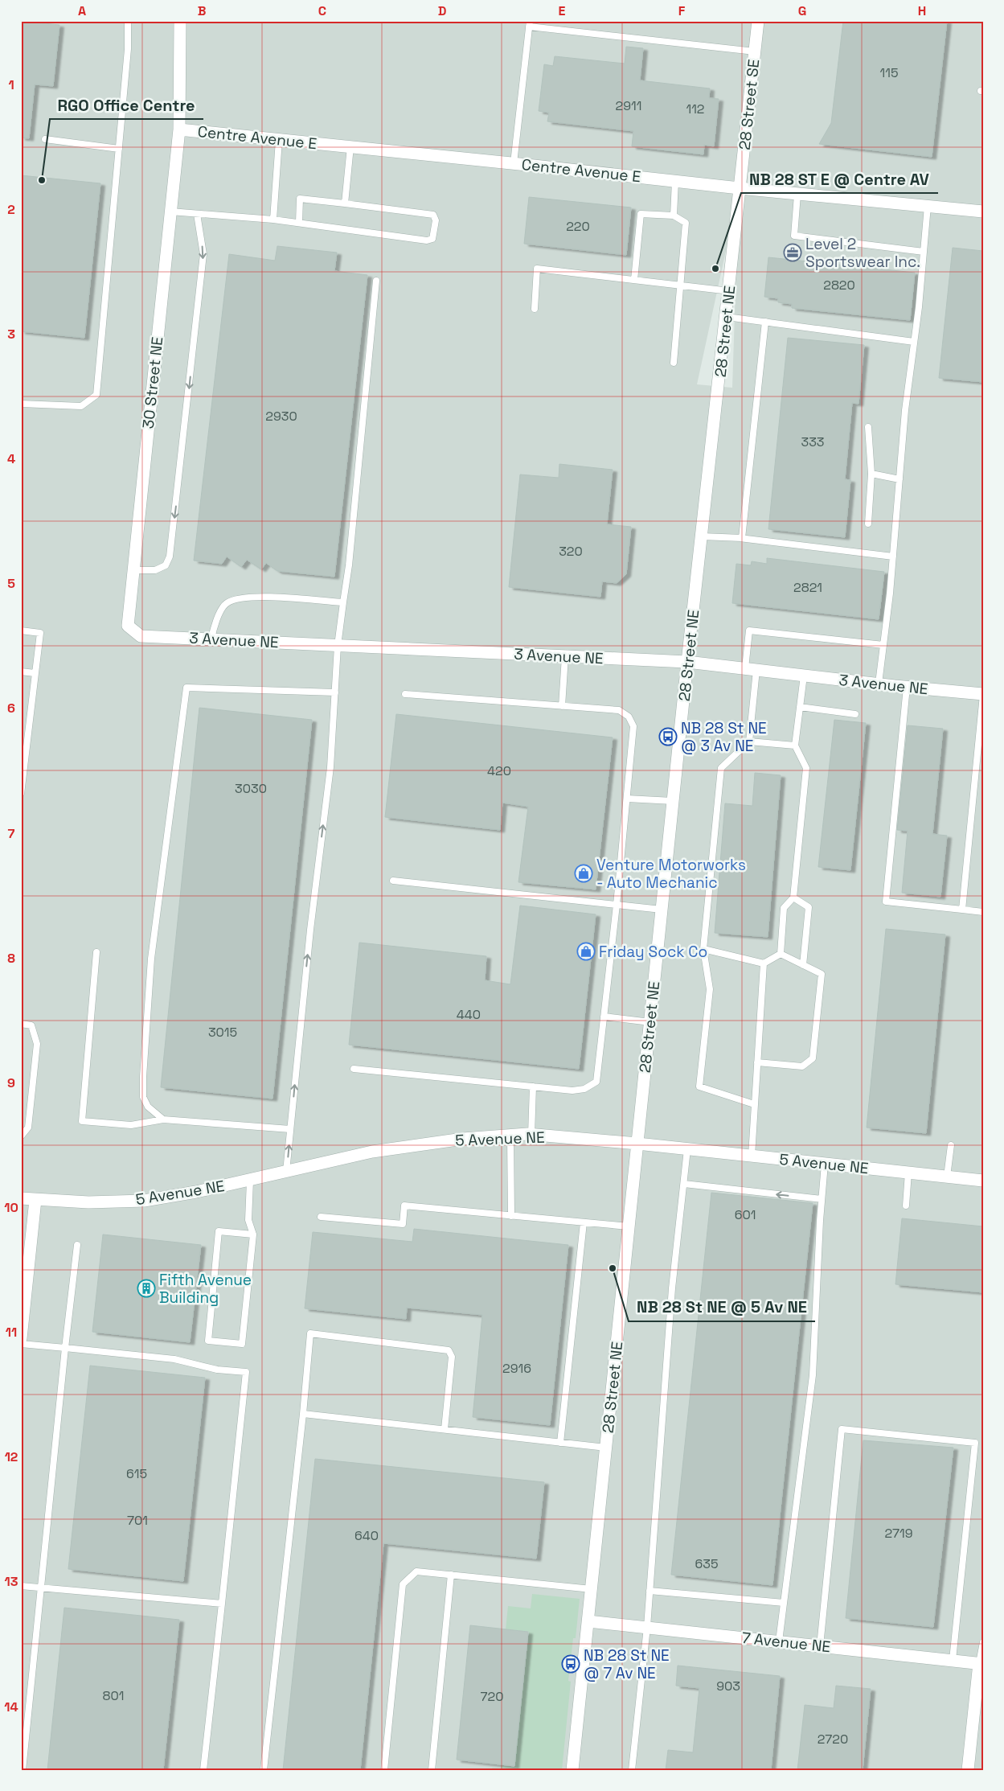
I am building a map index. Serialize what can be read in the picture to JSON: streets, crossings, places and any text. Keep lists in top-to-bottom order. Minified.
{"streets":{"street":["28 Street SE","Centre Avenue E","28 Street NE","30 Street NE","3 Avenue NE","5 Avenue NE","7 Avenue NE"]},"crossings":[["28 Street SE","Centre Avenue E"],["28 Street SE","28 Street NE"],["Centre Avenue E","28 Street NE"],["Centre Avenue E","30 Street NE"],["28 Street NE","3 Avenue NE"],["28 Street NE","5 Avenue NE"],["28 Street NE","7 Avenue NE"],["30 Street NE","3 Avenue NE"]],"places":{"other":["RGO Office Centre","NB 28 ST E @ Centre AV","NB 28 St NE @ 5 Av NE"],"office":["Level 2 Sportswear Inc."],"bus stop":["NB 28 St NE @ 3 Av NE","NB 28 St NE @ 7 Av NE"],"shop":["Venture Motorworks - Auto Mechanic","Friday Sock Co"],"building":["Fifth Avenue Building"]},"house_numbers":["115","2911","112","220","2820","2930","333","320","2821","420","3030","440","3015","601","2916","615","701","2719","640","635","903","801","720","2720"],"grid":{"columns":["A","B","C","D","E","F","G","H"],"rows":["1","2","3","4","5","6","7","8","9","10","11","12","13","14"]}}
